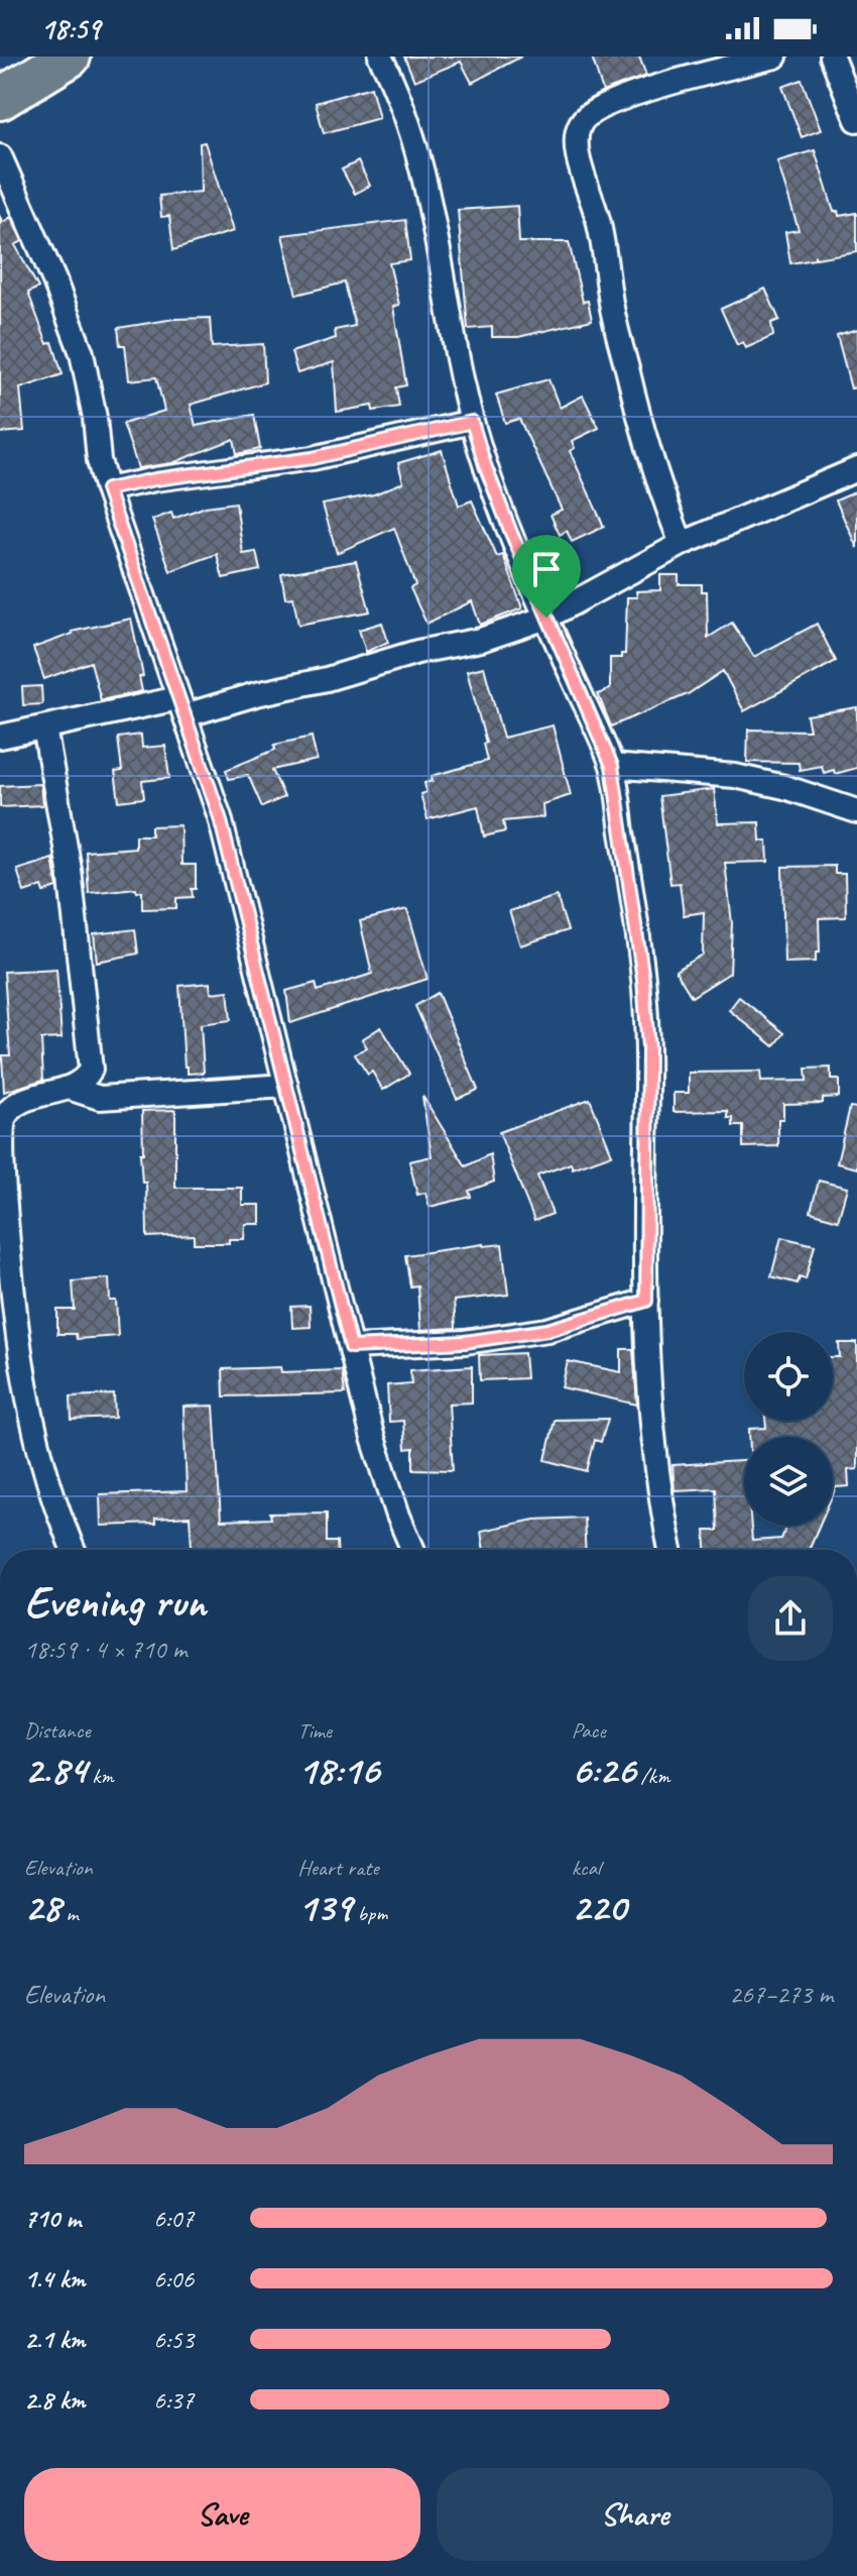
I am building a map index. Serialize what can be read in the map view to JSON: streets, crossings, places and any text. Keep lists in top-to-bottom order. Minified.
{"page":{"status":"18:59","heading":["Evening run","18:59 · 4 × 710 m"],"stats":[["Distance","2.84 km"],["Time","18:16"],["Pace","6:26 /km"],["Elevation","28 m"],["Heart rate","139 bpm"],["kcal","220"]],"chart":["Elevation","267–273 m"],"list":[{"name":"710 m","note":"6:07"},{"name":"1.4 km","note":"6:06"},{"name":"2.1 km","note":"6:53"},{"name":"2.8 km","note":"6:37"}],"buttons":["Save","Share"]}}
